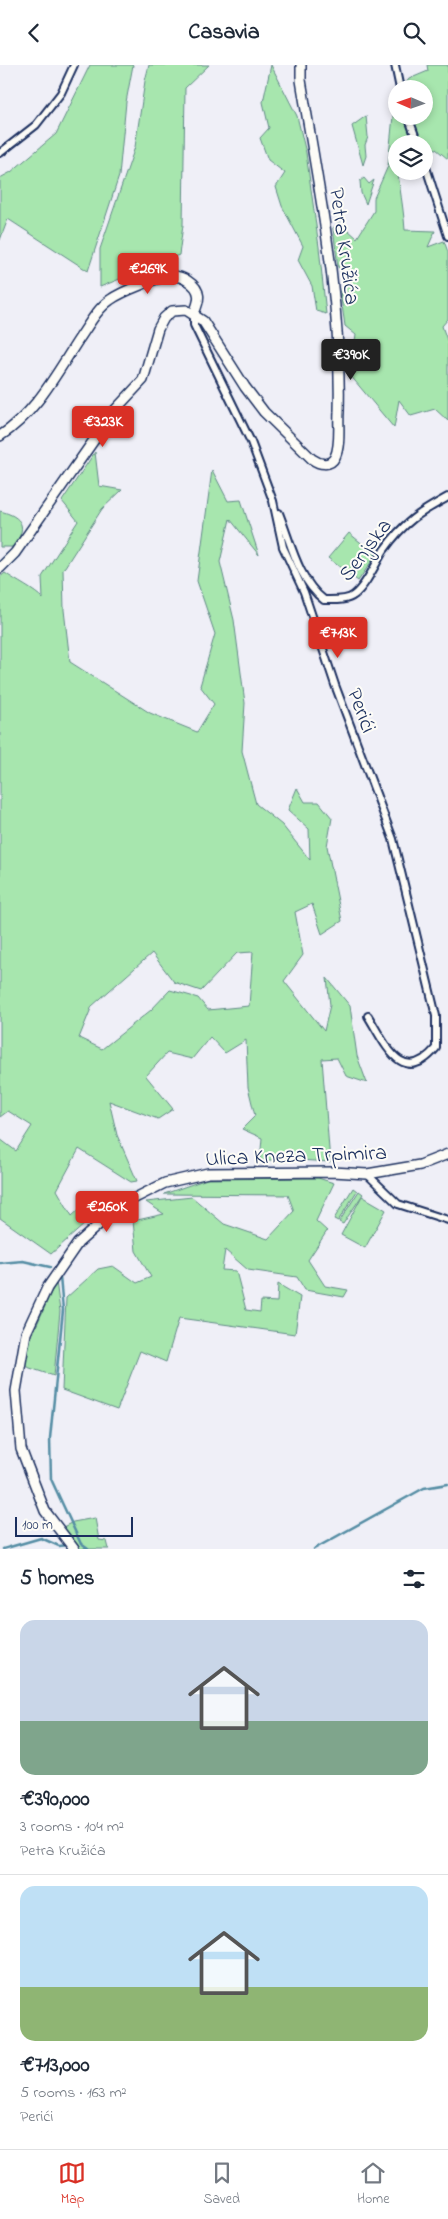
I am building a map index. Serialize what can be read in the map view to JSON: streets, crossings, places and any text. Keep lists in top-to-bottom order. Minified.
{"streets":{"street":["Petra Kružića","Senjska","Perići","Ulica Kneza Trpimira"]},"crossings":[["Petra Kružića","Perići"],["Senjska","Perići"]],"scale_bar":"100 m","north":"left","page":{"header":"Casavia","price":["€269K","€390K","€323K","€713K","€260K"],"scale":"100 m","heading":"5 homes","list":[{"name":"€390,000","note":"3 rooms · 104 m² · Petra Kružića"},{"name":"€713,000","note":"5 rooms · 163 m² · Perići"}],"tabs":["Map","Saved","Home"]}}
